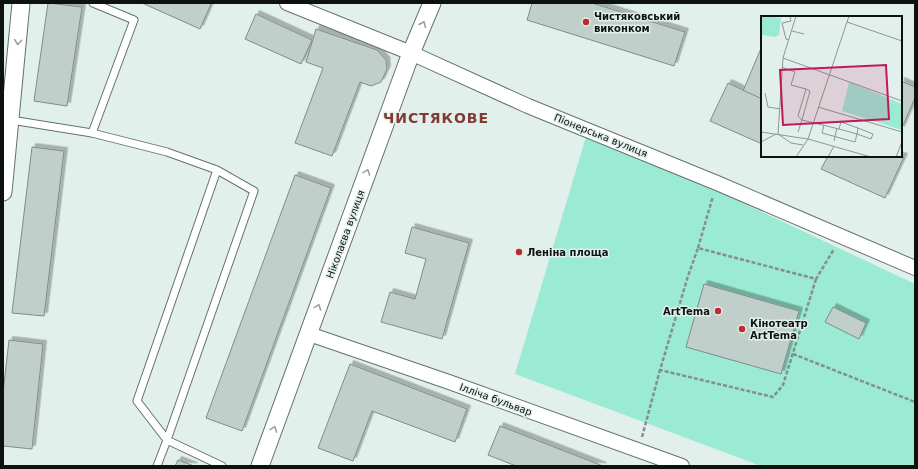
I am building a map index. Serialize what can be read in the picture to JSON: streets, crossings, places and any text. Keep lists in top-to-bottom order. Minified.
{"streets":{"street":["Піонерська вулиця","Ніколаєва вулиця","Ілліча бульвар"]},"crossings":[["Піонерська вулиця","Ніколаєва вулиця"],["Ніколаєва вулиця","Ілліча бульвар"]],"one_way":["Ніколаєва вулиця"],"districts":["ЧИСТЯКОВЕ"],"places":["Чистяковський виконком","Леніна площа","ArtTema","Кінотеатр ArtTema"]}
